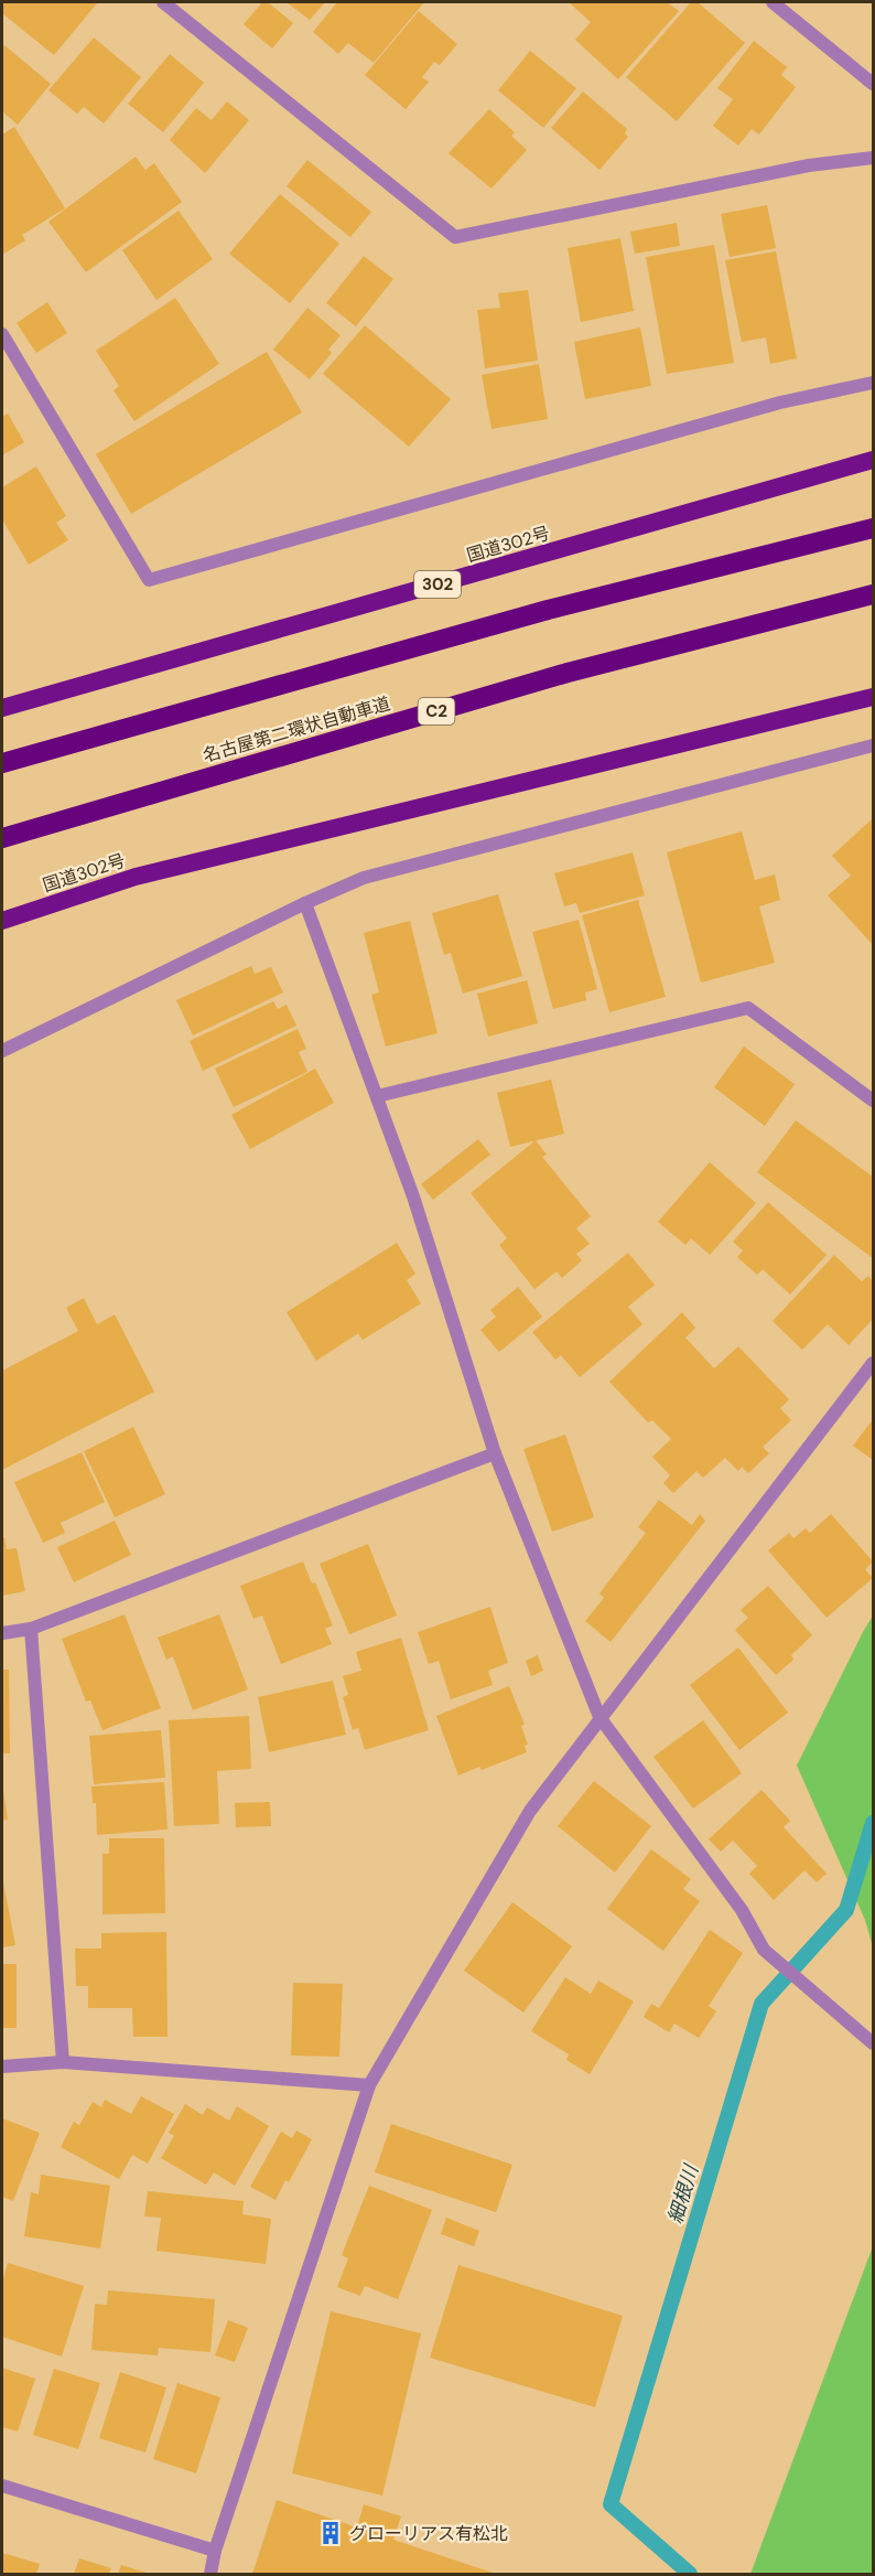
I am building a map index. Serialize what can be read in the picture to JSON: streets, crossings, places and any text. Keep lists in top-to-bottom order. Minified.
{"streets":{"highway":["国道302号","302","C2","名古屋第二環状自動車道"]},"water":["細根川"],"places":{"building":["グローリアス有松北"]}}
